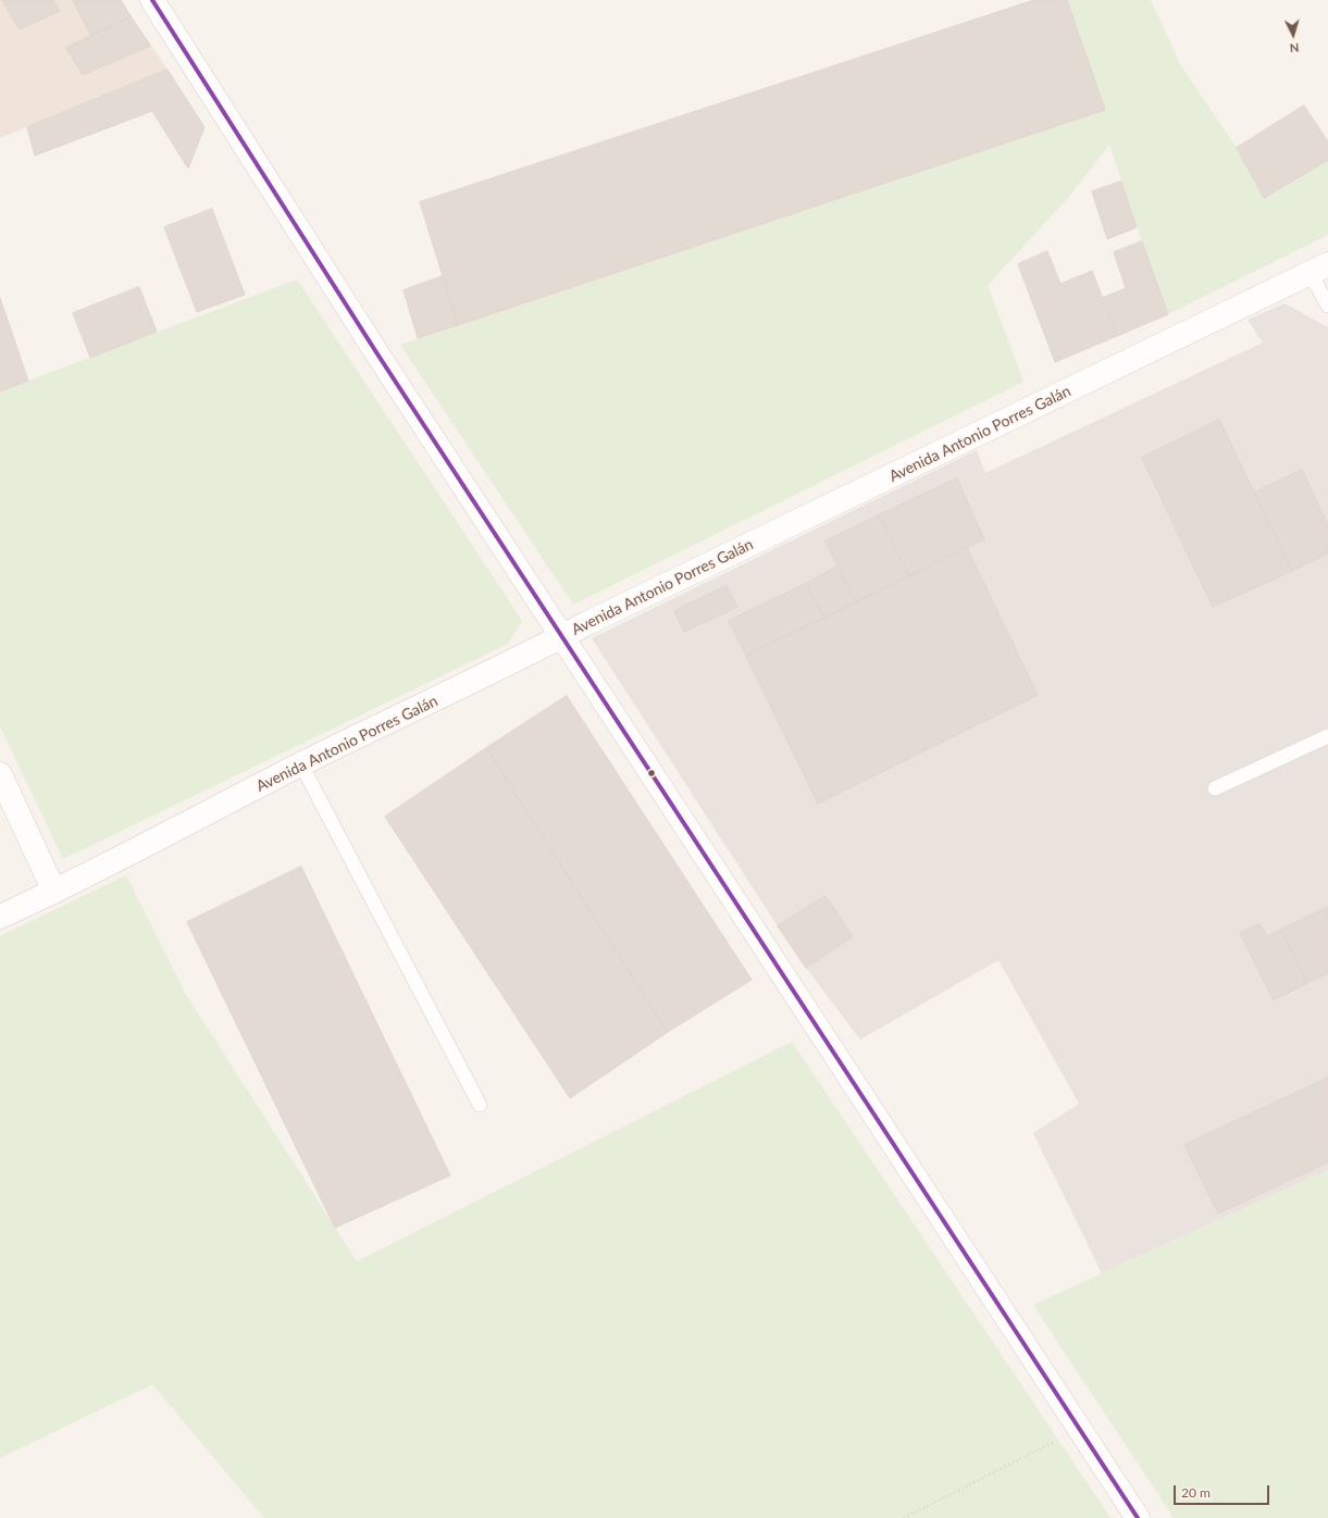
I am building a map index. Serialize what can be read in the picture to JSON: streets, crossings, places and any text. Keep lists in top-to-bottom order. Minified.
{"streets":{"street":["Avenida Antonio Porres Galán"]},"scale_bar":"20 m","north":"bottom"}
